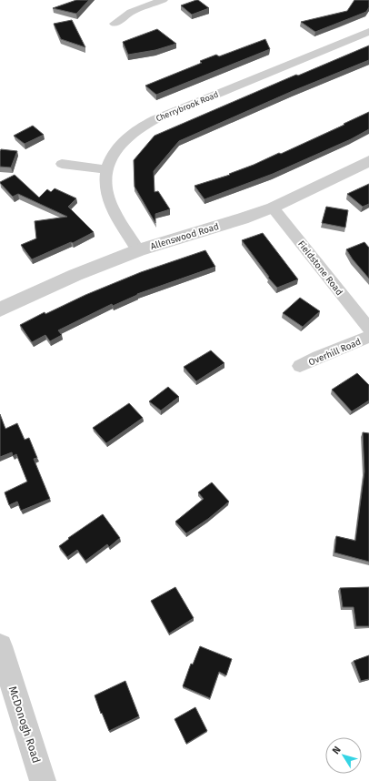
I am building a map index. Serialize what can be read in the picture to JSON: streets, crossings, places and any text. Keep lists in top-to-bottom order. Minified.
{"streets":{"street":["Cherrybrook Road","Allenswood Road","Fieldstone Road","Overhill Road","McDonogh Road"]},"crossings":[["Cherrybrook Road","Allenswood Road"],["Allenswood Road","Fieldstone Road"]],"north":"top left"}
